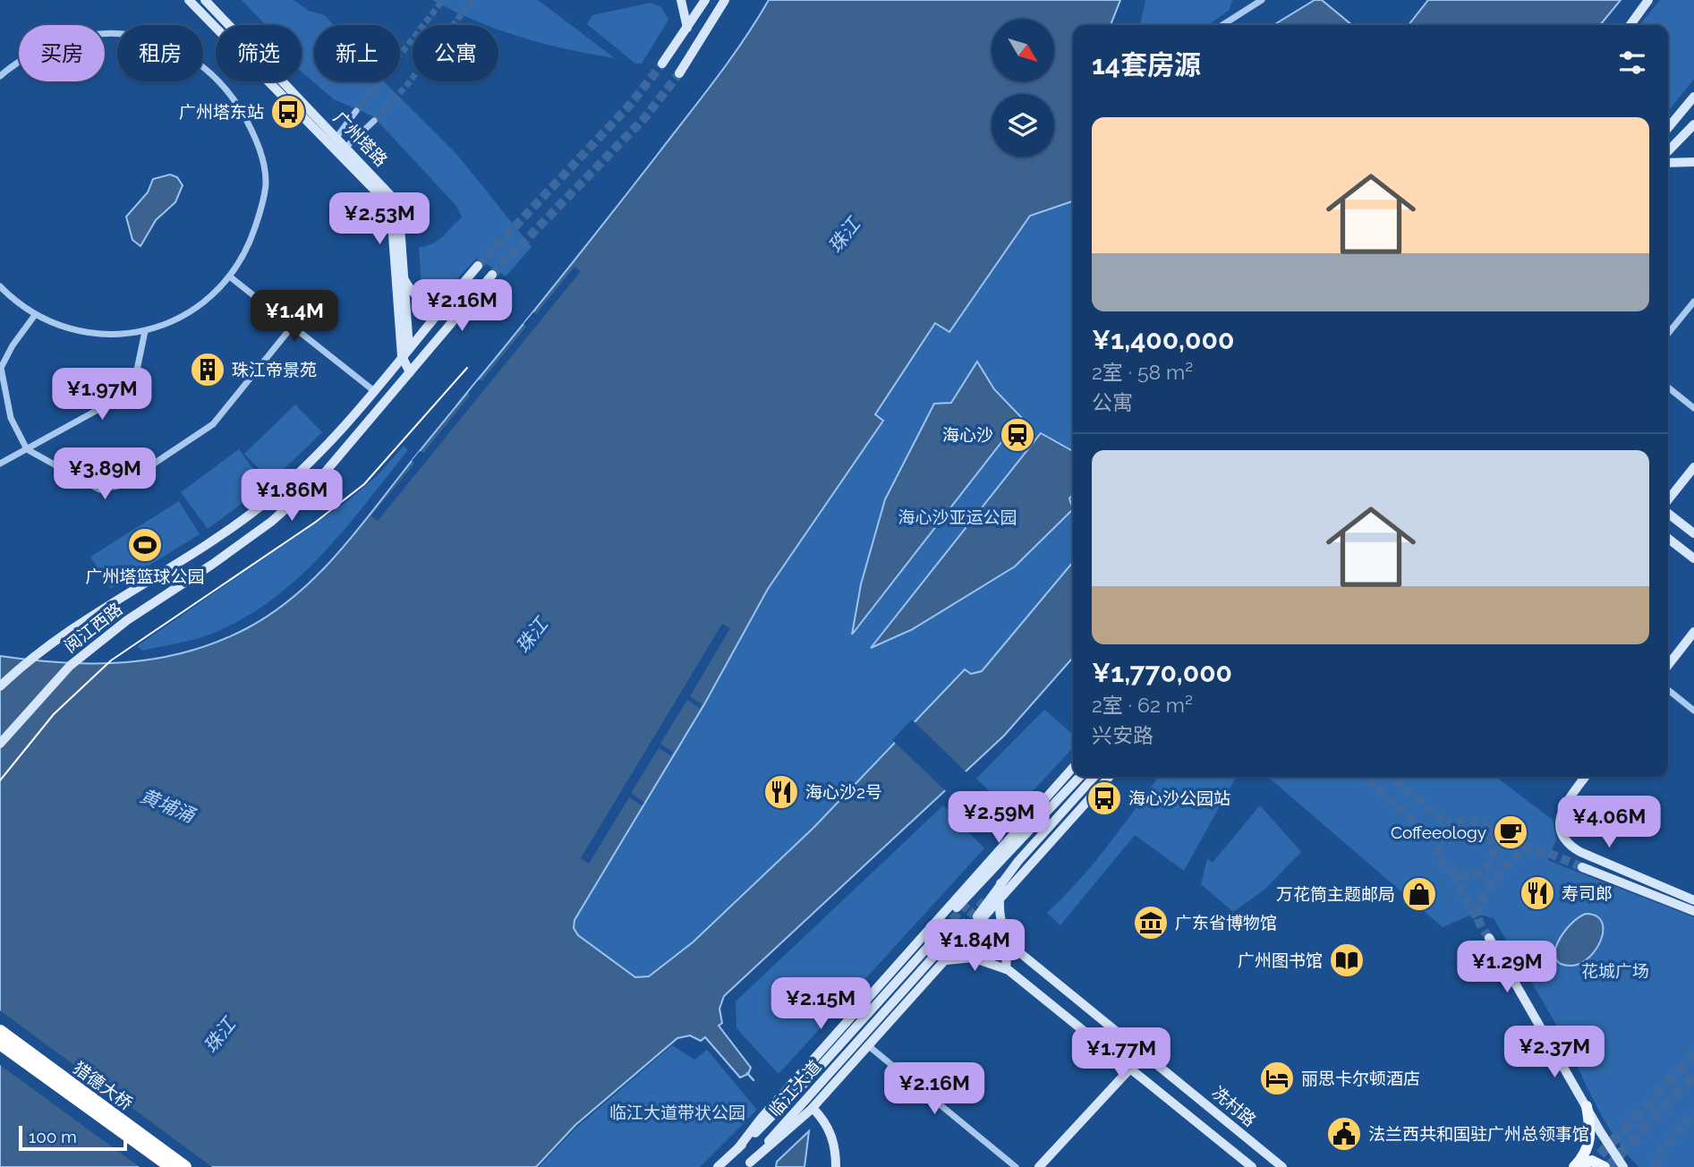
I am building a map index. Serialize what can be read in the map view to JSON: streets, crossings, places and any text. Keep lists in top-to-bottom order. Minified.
{"streets":{"highway":["猎德大桥"],"main road":["广州塔路","阅江西路","临江大道","冼村路"]},"crossings":[["广州塔路","阅江西路"]],"water":["珠江","黄埔涌"],"parks":["海心沙亚运公园","花城广场","临江大道带状公园"],"places":{"bus stop":["广州塔东站","海心沙公园站"],"building":["珠江帝景苑"],"station":["海心沙"],"sports":["广州塔篮球公园"],"restaurant":["海心沙2号","寿司郎"],"cafe":["Coffeeology"],"shop":["万花筒主题邮局"],"museum":["广东省博物馆"],"library":["广州图书馆"],"hotel":["丽思卡尔顿酒店"],"public building":["法兰西共和国驻广州总领事馆"]},"scale_bar":"100 m","north":"bottom right","page":{"chip":["买房","租房","筛选","新上","公寓"],"heading":"14套房源","list":[{"name":"¥1,400,000","note":"2室 · 58 m² · 公寓"},{"name":"¥1,770,000","note":"2室 · 62 m² · 兴安路"}],"price":["¥2.53M","¥2.16M","¥1.4M","¥1.97M","¥3.89M","¥1.86M","¥2.59M","¥4.06M","¥1.84M","¥1.29M","¥2.15M","¥2.37M","¥1.77M","¥2.16M"],"scale":"100 m"}}
